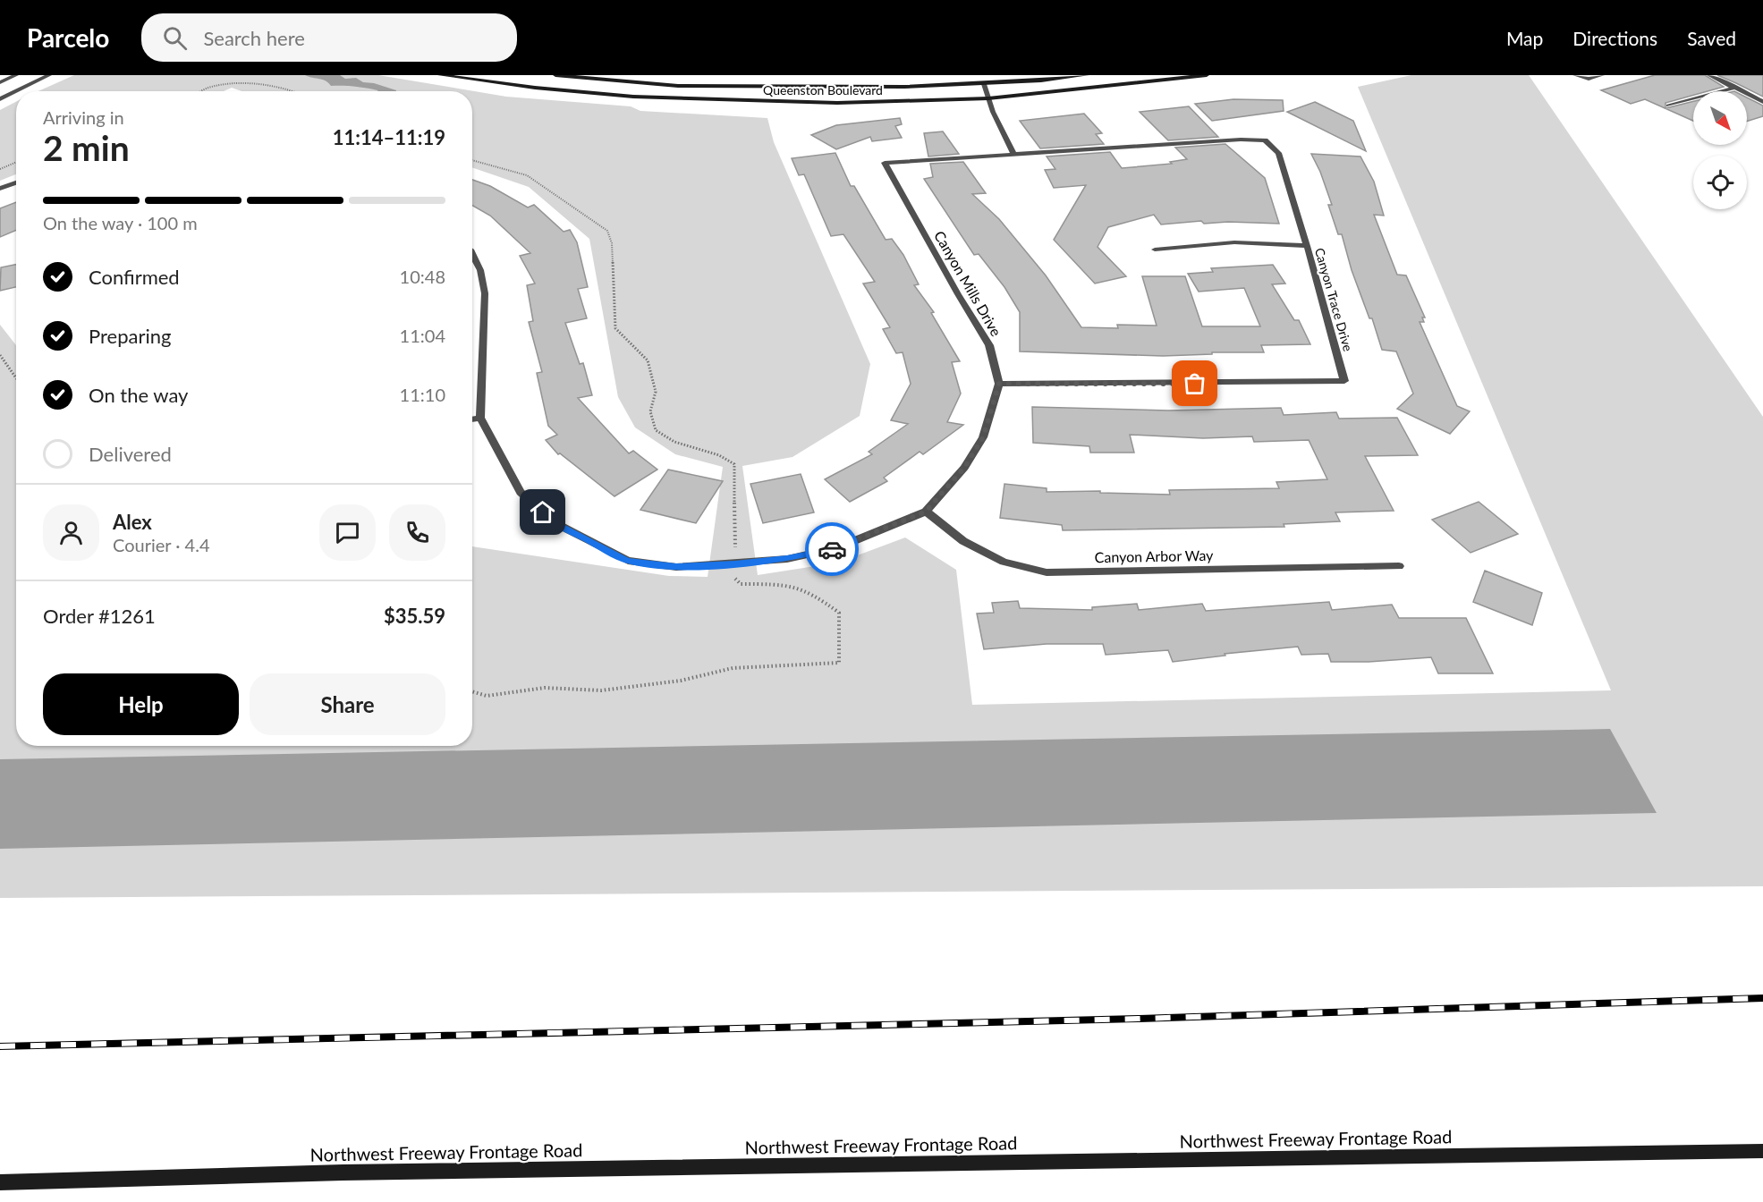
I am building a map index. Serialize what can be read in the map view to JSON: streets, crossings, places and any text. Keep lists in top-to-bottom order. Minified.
{"streets":{"main road":["Queenston Boulevard","Northwest Freeway Frontage Road"],"street":["Canyon Mills Drive","Canyon Trace Drive","Canyon Arbor Way"]},"crossings":[["Canyon Mills Drive","Canyon Trace Drive"]],"north":"bottom right","page":{"header":"Parcelo","search":"Search here","nav":["Map","Directions","Saved"],"heading":["2 min","Arriving in","11:14–11:19"],"panel":["Alex","Courier · 4.4","Order #1261","$35.59"],"bar":"On the way · 100 m","list":[["Confirmed","10:48"],["Preparing","11:04"],["On the way","11:10"],"Delivered"],"buttons":["Help","Share"]}}
